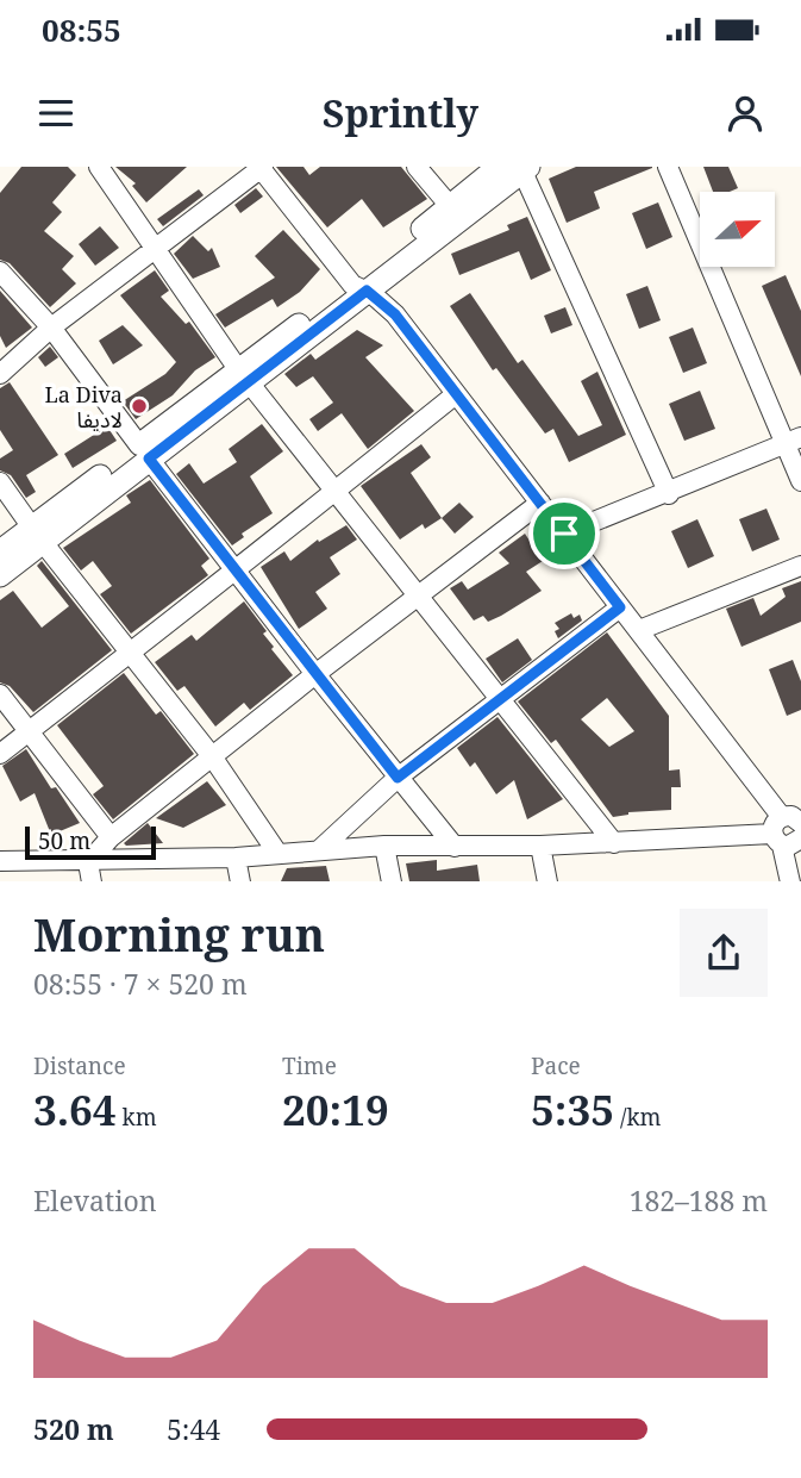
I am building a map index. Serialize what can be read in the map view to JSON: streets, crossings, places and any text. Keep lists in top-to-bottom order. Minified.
{"places":["La Diva لاديفا"],"scale_bar":"50 m","north":"right","page":{"status":"08:55","header":"Sprintly","scale":"50 m","heading":["Morning run","08:55 · 7 × 520 m"],"stats":[["Distance","3.64 km"],["Time","20:19"],["Pace","5:35 /km"]],"chart":["Elevation","182–188 m"],"list":[{"name":"520 m","note":"5:44"}]}}
